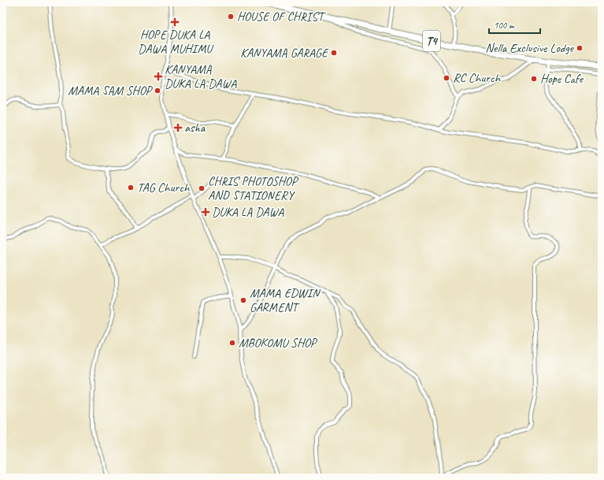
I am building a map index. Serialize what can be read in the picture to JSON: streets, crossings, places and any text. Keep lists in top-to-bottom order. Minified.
{"streets":{"highway":["T4"]},"places":{"other":["HOUSE OF CHRIST","Nella Exclusive Lodge","KANYAMA GARAGE","RC Church","Hope Cafe","MAMA SAM SHOP","TAG Church","CHRIS PHOTOSHOP AND STATIONERY","MAMA EDWIN GARMENT","MBOKOMU SHOP"],"health":["HOPE DUKA LA DAWA MUHIMU","KANYAMA DUKA LA DAWA","asha","DUKA LA DAWA"]},"scale_bar":"100 m"}
